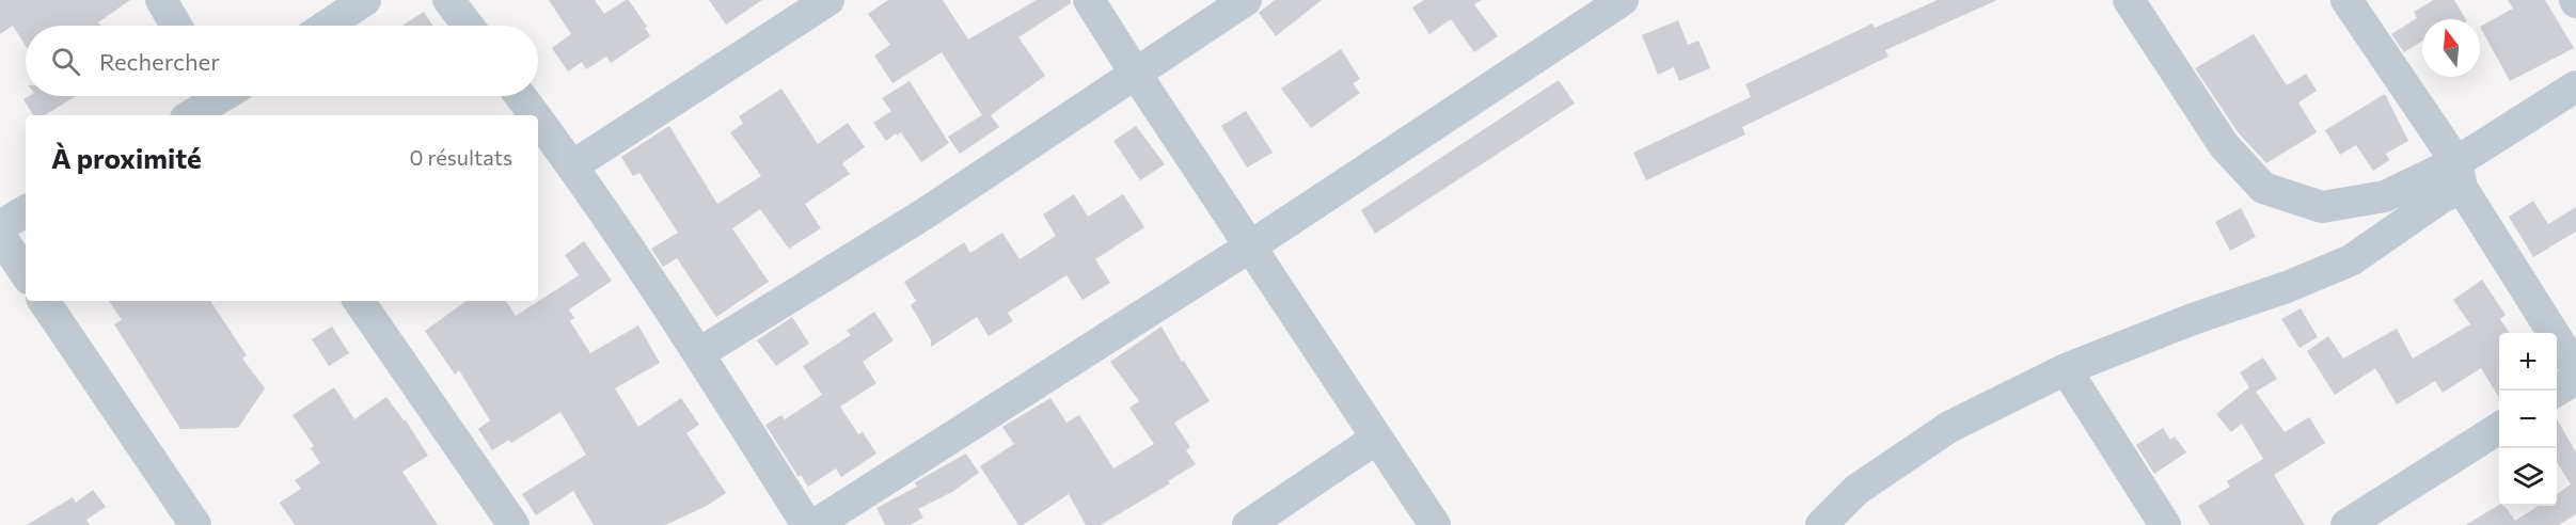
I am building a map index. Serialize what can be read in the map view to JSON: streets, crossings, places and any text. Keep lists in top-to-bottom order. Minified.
{"north":"top","page":{"search":"Rechercher","heading":["À proximité","0 résultats"],"map_buttons":["+","−"]}}
